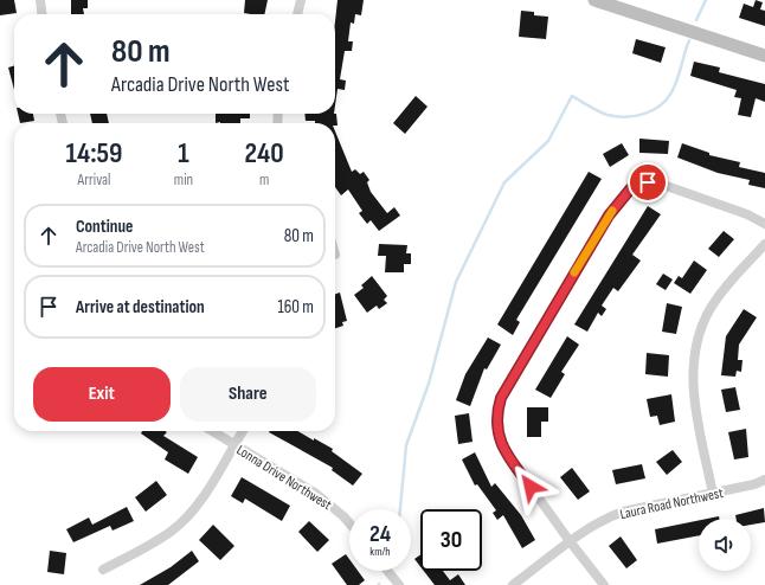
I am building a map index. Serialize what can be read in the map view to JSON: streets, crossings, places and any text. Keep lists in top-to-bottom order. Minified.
{"streets":{"street":["Lonna Drive Northwest","Laura Road Northwest"]},"page":{"turn":["80 m","Arcadia Drive North West"],"eta":["14:59","Arrival","1","min","240","m"],"list":[{"name":"Continue","note":"Arcadia Drive North West","value":"80 m"},{"name":"Arrive at destination","value":"160 m"}],"buttons":["Exit","Share"],"speed":"24 km/h","limit":"30"}}
